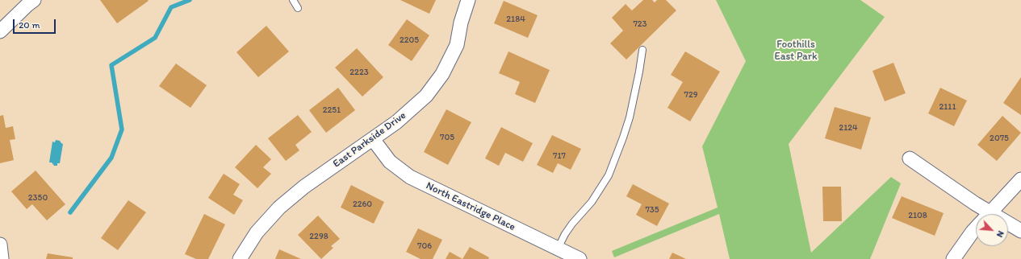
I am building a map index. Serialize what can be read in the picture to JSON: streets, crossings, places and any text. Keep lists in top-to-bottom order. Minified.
{"streets":{"street":["East Parkside Drive","North Eastridge Place"]},"crossings":[["East Parkside Drive","North Eastridge Place"]],"parks":["Foothills East Park"],"house_numbers":["2184","723","2205","2223","729","2111","2251","2124","705","2075","717","2350","2260","735","2108","2298","706"],"scale_bar":"20 m","north":"bottom right"}
